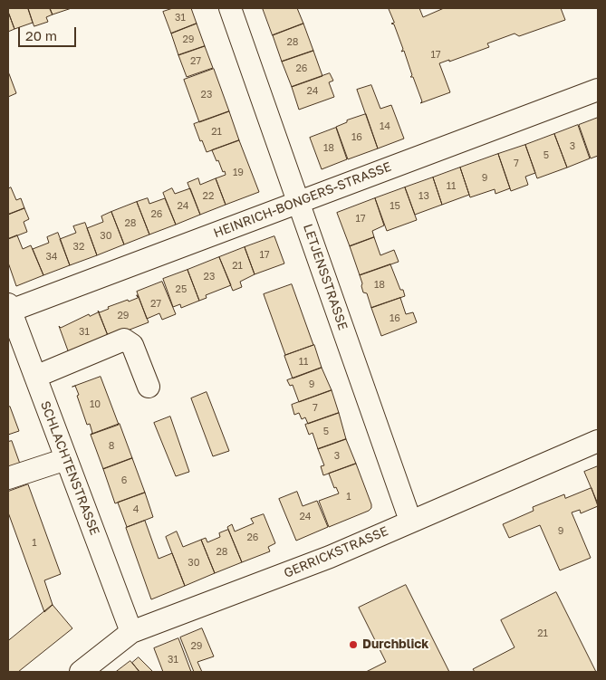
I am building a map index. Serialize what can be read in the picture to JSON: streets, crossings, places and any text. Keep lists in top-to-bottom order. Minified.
{"streets":{"street":["HEINRICH-BONGERS-STRASSE","LETJENSSTRASSE","SCHLACHTENSTRASSE","GERRICKSTRASSE"]},"crossings":[["HEINRICH-BONGERS-STRASSE","LETJENSSTRASSE"],["HEINRICH-BONGERS-STRASSE","SCHLACHTENSTRASSE"],["LETJENSSTRASSE","GERRICKSTRASSE"],["SCHLACHTENSTRASSE","GERRICKSTRASSE"]],"places":["Durchblick"],"house_numbers":["31","29","28","17","27","26","24","23","14","21","16","3","18","5","7","19","9","11","22","13","24","15","26","17","28","30","32","17","34","21","23","18","25","27","29","16","31","11","9","10","7","5","8","3","6","1","4","24","9","26","1","28","30","21","29","31"],"scale_bar":"20 m"}
